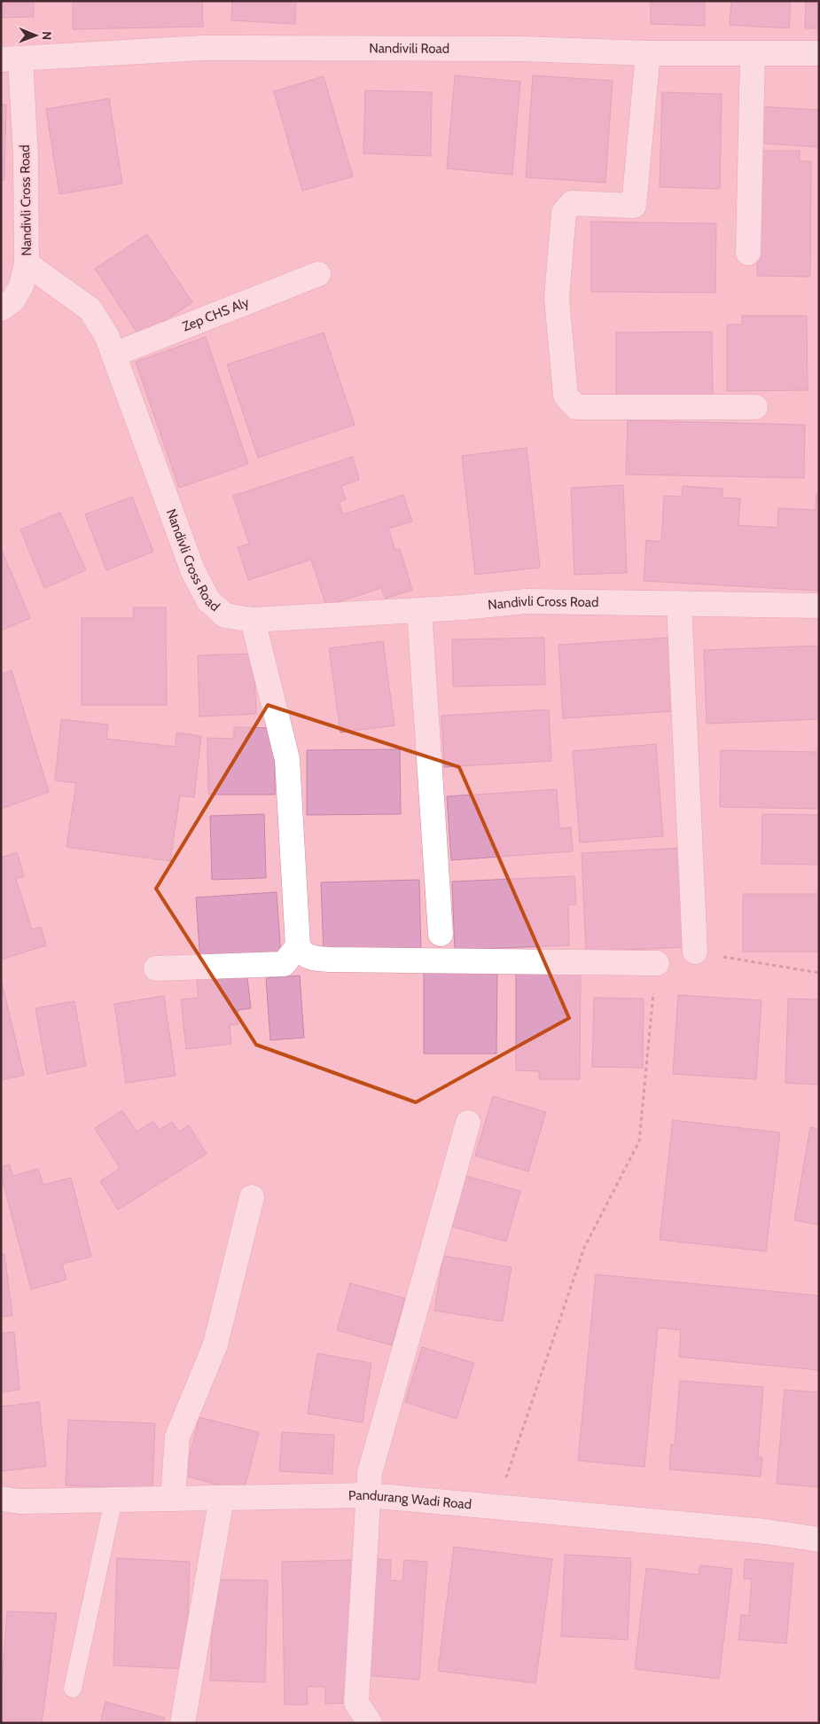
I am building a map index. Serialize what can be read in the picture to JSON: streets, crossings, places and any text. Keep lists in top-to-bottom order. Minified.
{"streets":{"street":["Nandivili Road","Nandivli Cross Road","Zep CHS Aly","Pandurang Wadi Road"]},"crossings":[["Nandivili Road","Nandivli Cross Road"],["Nandivli Cross Road","Zep CHS Aly"]],"north":"right"}
